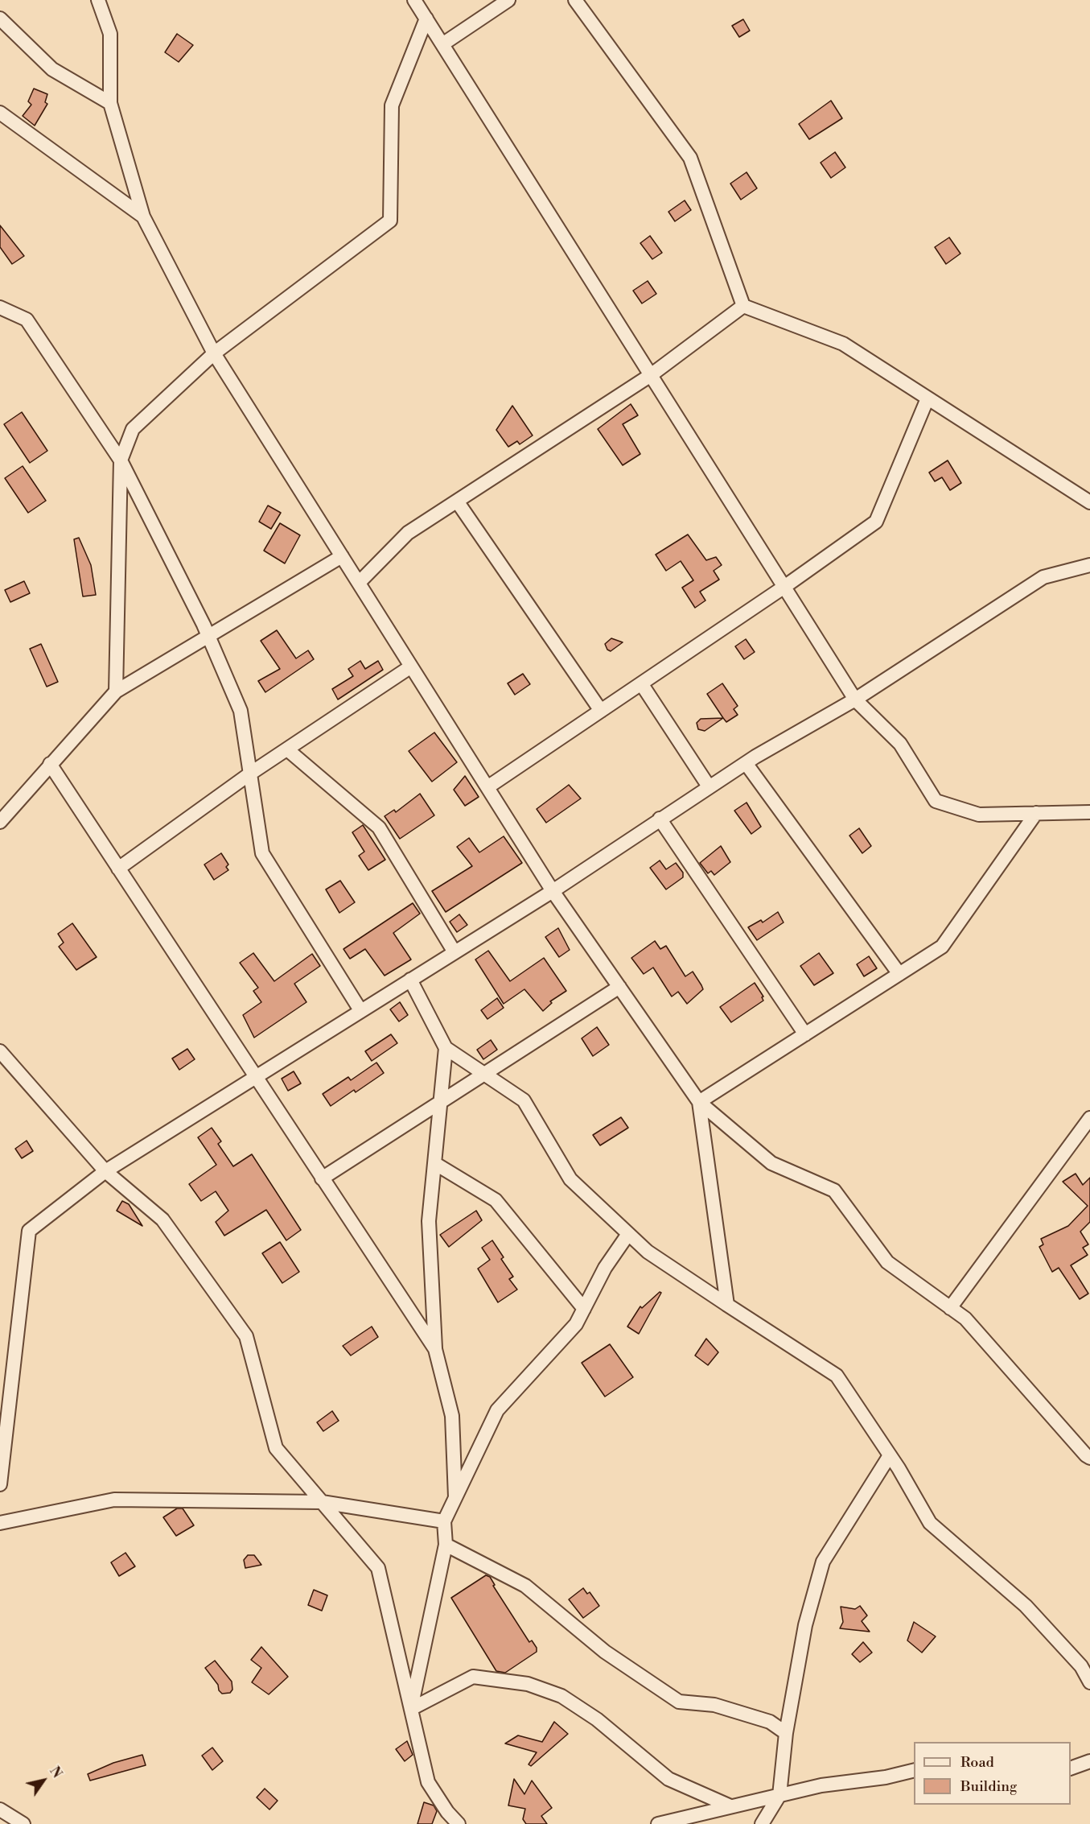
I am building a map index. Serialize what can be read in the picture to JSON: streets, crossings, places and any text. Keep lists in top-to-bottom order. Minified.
{"legend":["Road","Building"],"north":"top right"}
